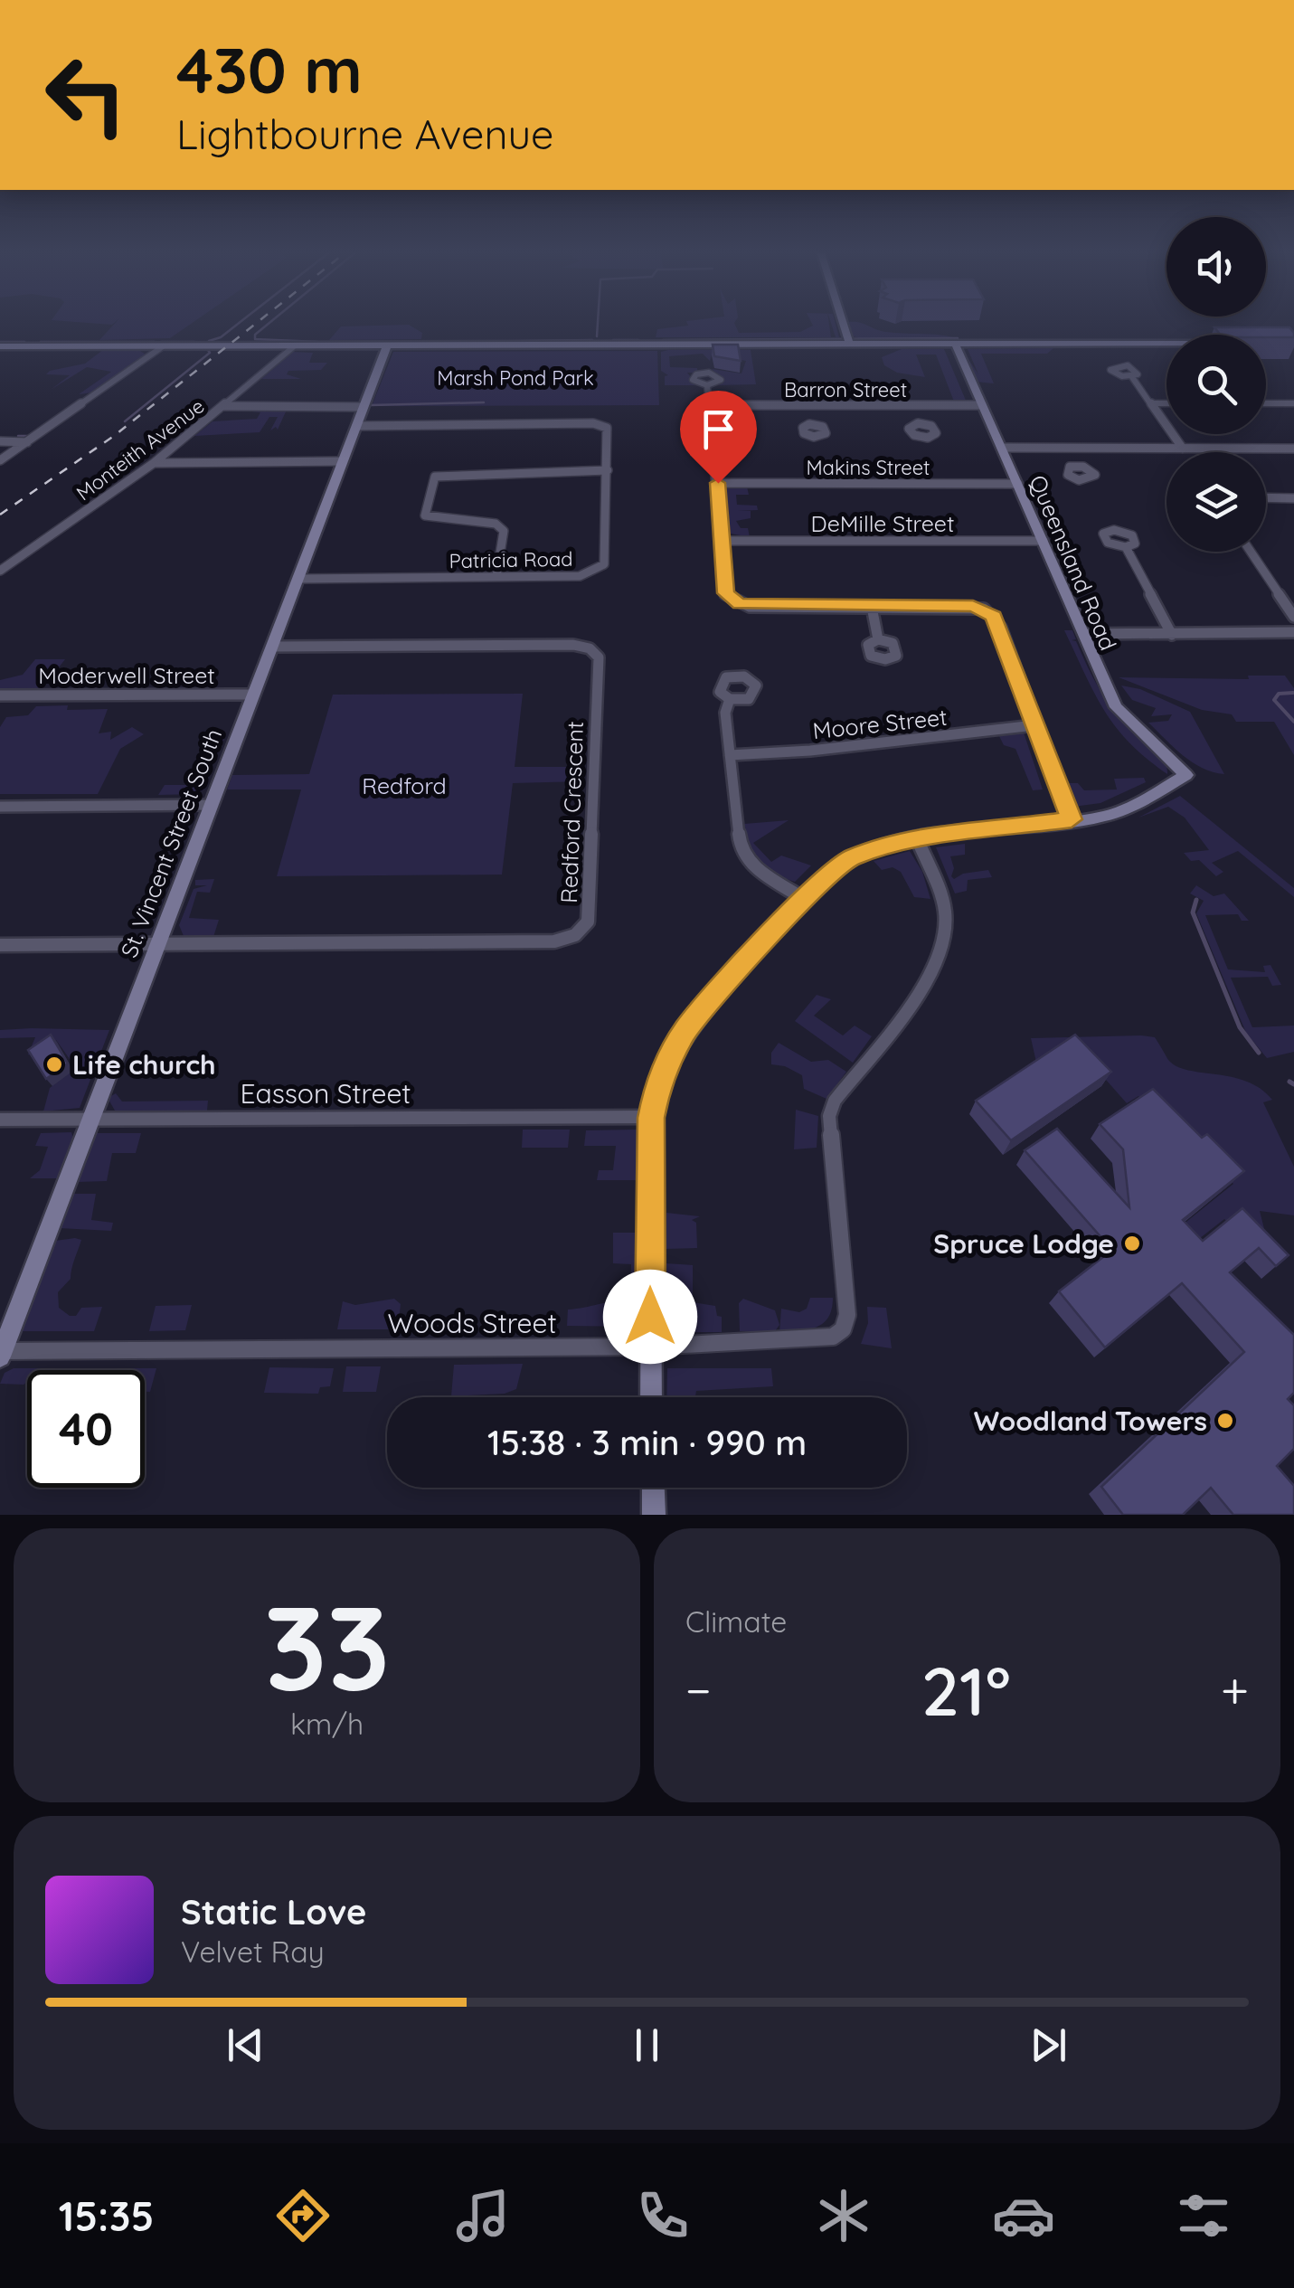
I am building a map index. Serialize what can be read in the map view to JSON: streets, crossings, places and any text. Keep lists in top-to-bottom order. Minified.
{"streets":{"street":["Barron Street","Monteith Avenue","Makins Street","DeMille Street","Patricia Road","Queensland Road","Moderwell Street","Moore Street","Redford Crescent","St. Vincent Street South","Easson Street","Woods Street"]},"crossings":[["Barron Street","Queensland Road"],["Makins Street","Queensland Road"],["DeMille Street","Queensland Road"],["Patricia Road","St. Vincent Street South"],["Moderwell Street","St. Vincent Street South"],["Redford Crescent","St. Vincent Street South"],["St. Vincent Street South","Easson Street"],["St. Vincent Street South","Woods Street"]],"parks":["Marsh Pond Park","Redford"],"places":["Life church","Spruce Lodge","Woodland Towers"],"page":{"turn":["430 m","Lightbourne Avenue"],"limit":"40","trip":"15:38 · 3 min · 990 m","tile":[["33","km/h"],"Climate"],"heat":["−","21°","+"],"song":["Static Love","Velvet Ray"],"tabs":"15:35"}}
